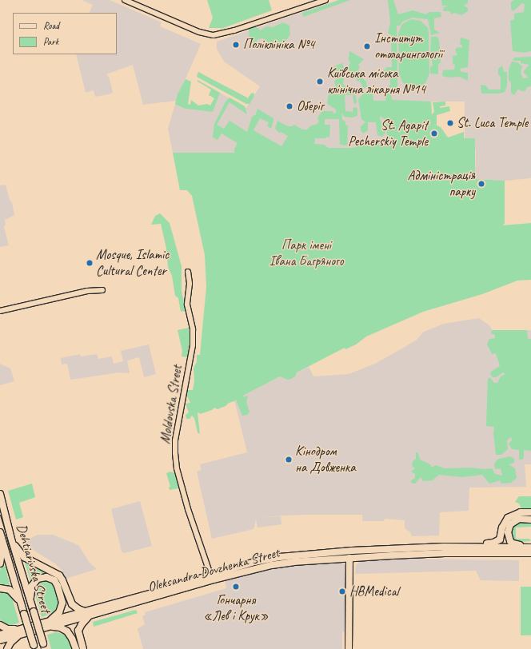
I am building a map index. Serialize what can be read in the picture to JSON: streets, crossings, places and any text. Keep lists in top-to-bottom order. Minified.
{"streets":{"main road":["Dehtiarivska Street","Oleksandra Dovzhenka Street"],"street":["Moldovska Street"]},"crossings":[["Moldovska Street","Oleksandra Dovzhenka Street"]],"parks":["Парк імені Івана Багряного"],"places":["Поліклініка №4","Інститут отоларингології","Київська міська клінічна лікарня №14","Оберіг","St. Luca Temple","St. Agapit Pecherskiy Temple","Адміністрація парку","Mosque, Islamic Cultural Center","Кінодром на Довженка","Гончарня «Лев і Крук»","HBMedical"],"legend":["Road","Park"]}
